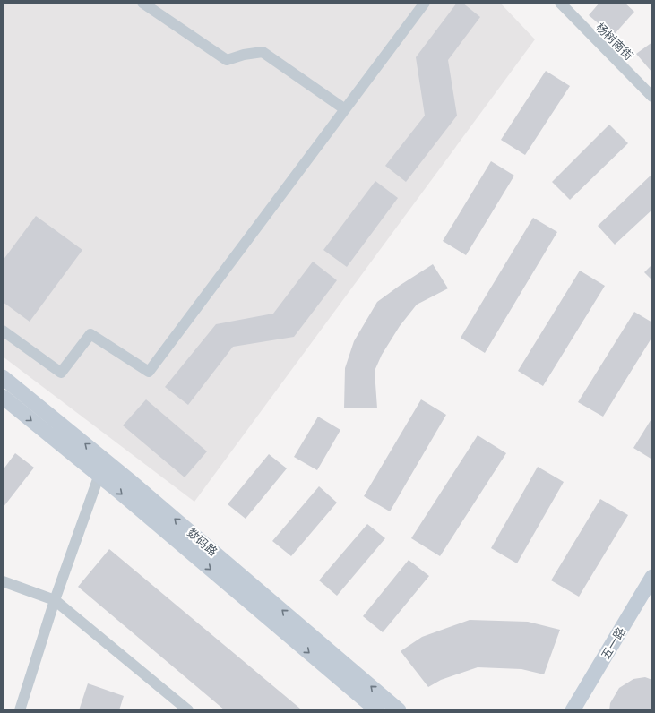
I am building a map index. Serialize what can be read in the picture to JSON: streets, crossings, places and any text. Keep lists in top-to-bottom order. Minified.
{"streets":{"main road":["数码路","五一路"],"street":["杨树南街"]}}
